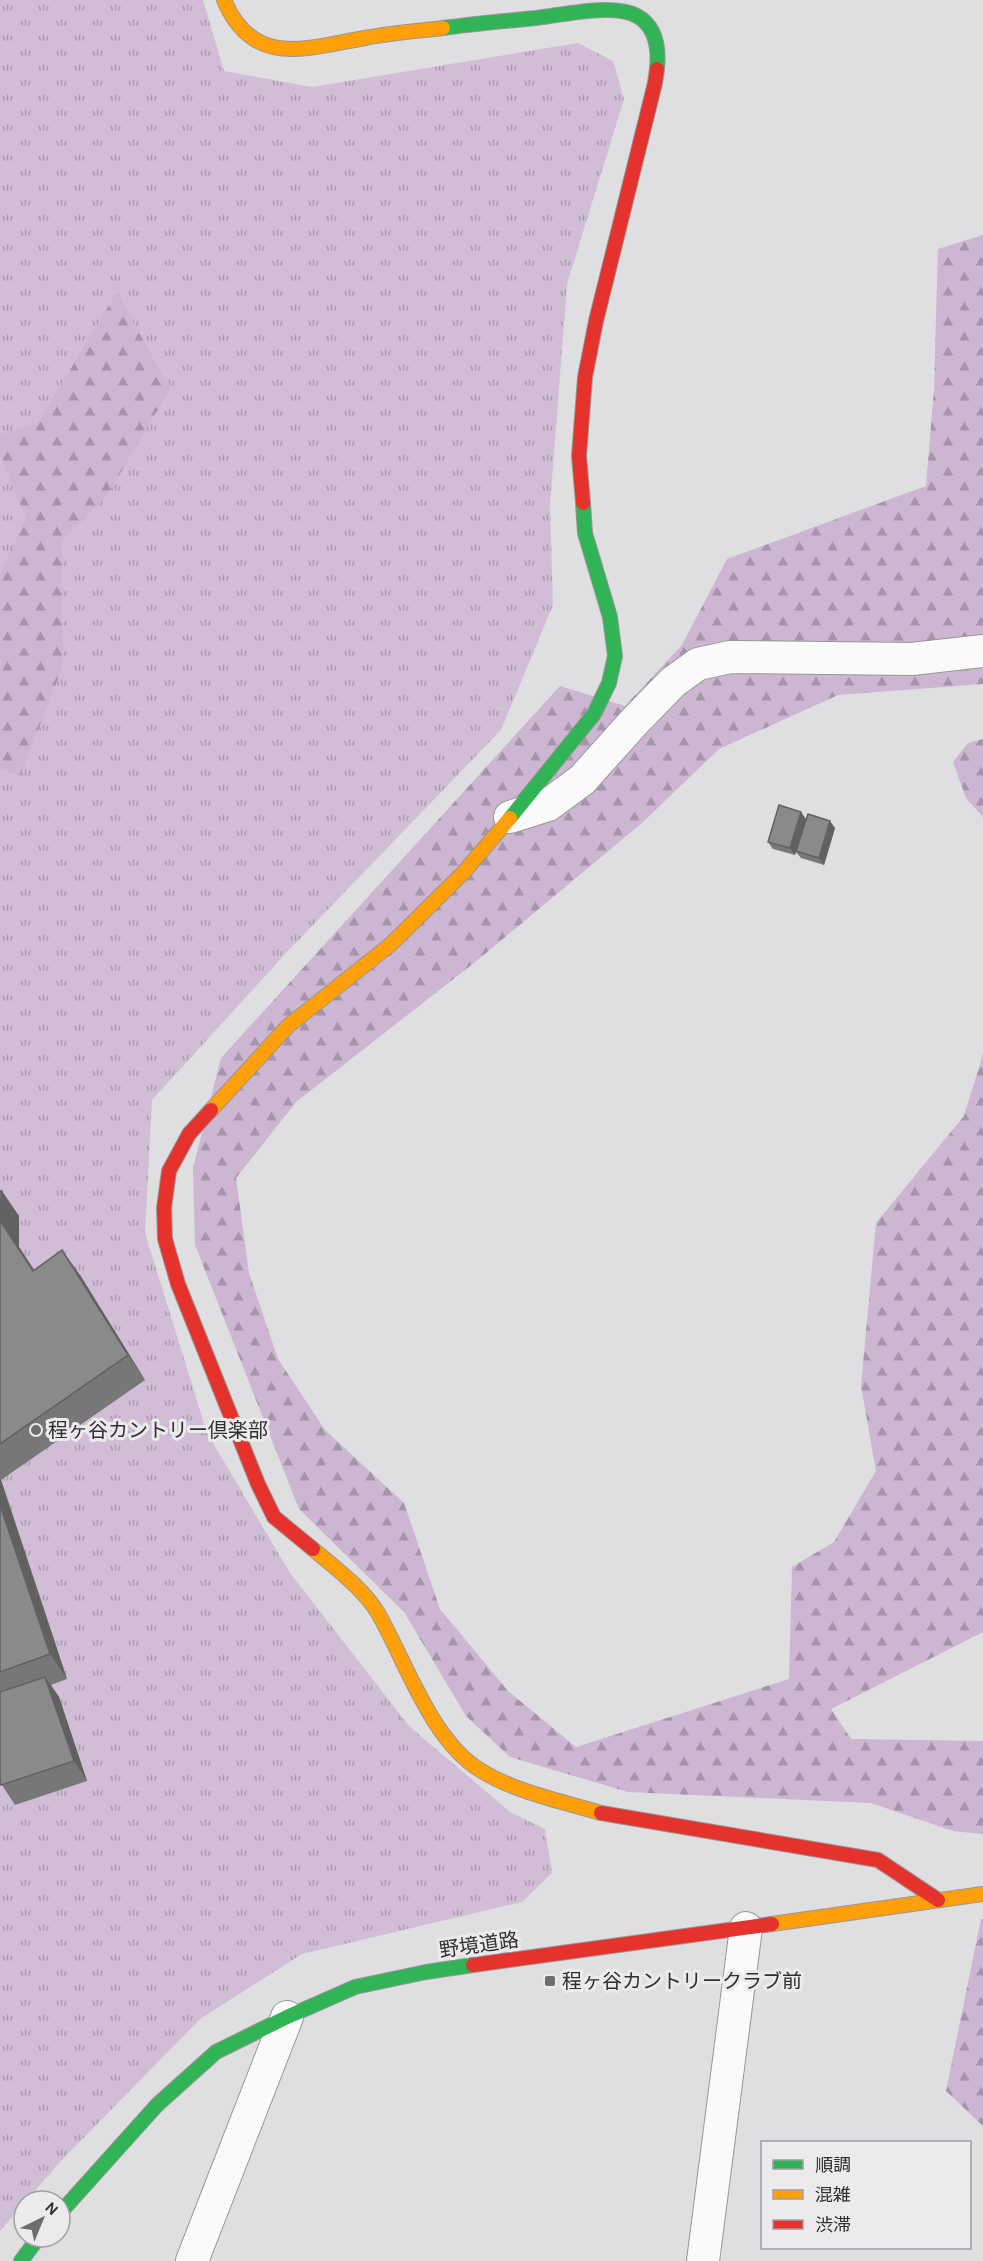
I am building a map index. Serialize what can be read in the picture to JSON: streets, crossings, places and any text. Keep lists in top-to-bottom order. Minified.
{"streets":{"street":["野境道路"]},"places":{"other":["程ヶ谷カントリー倶楽部"],"transit":["程ヶ谷カントリークラブ前"]},"legend":["順調","混雑","渋滞"],"north":"top right"}
